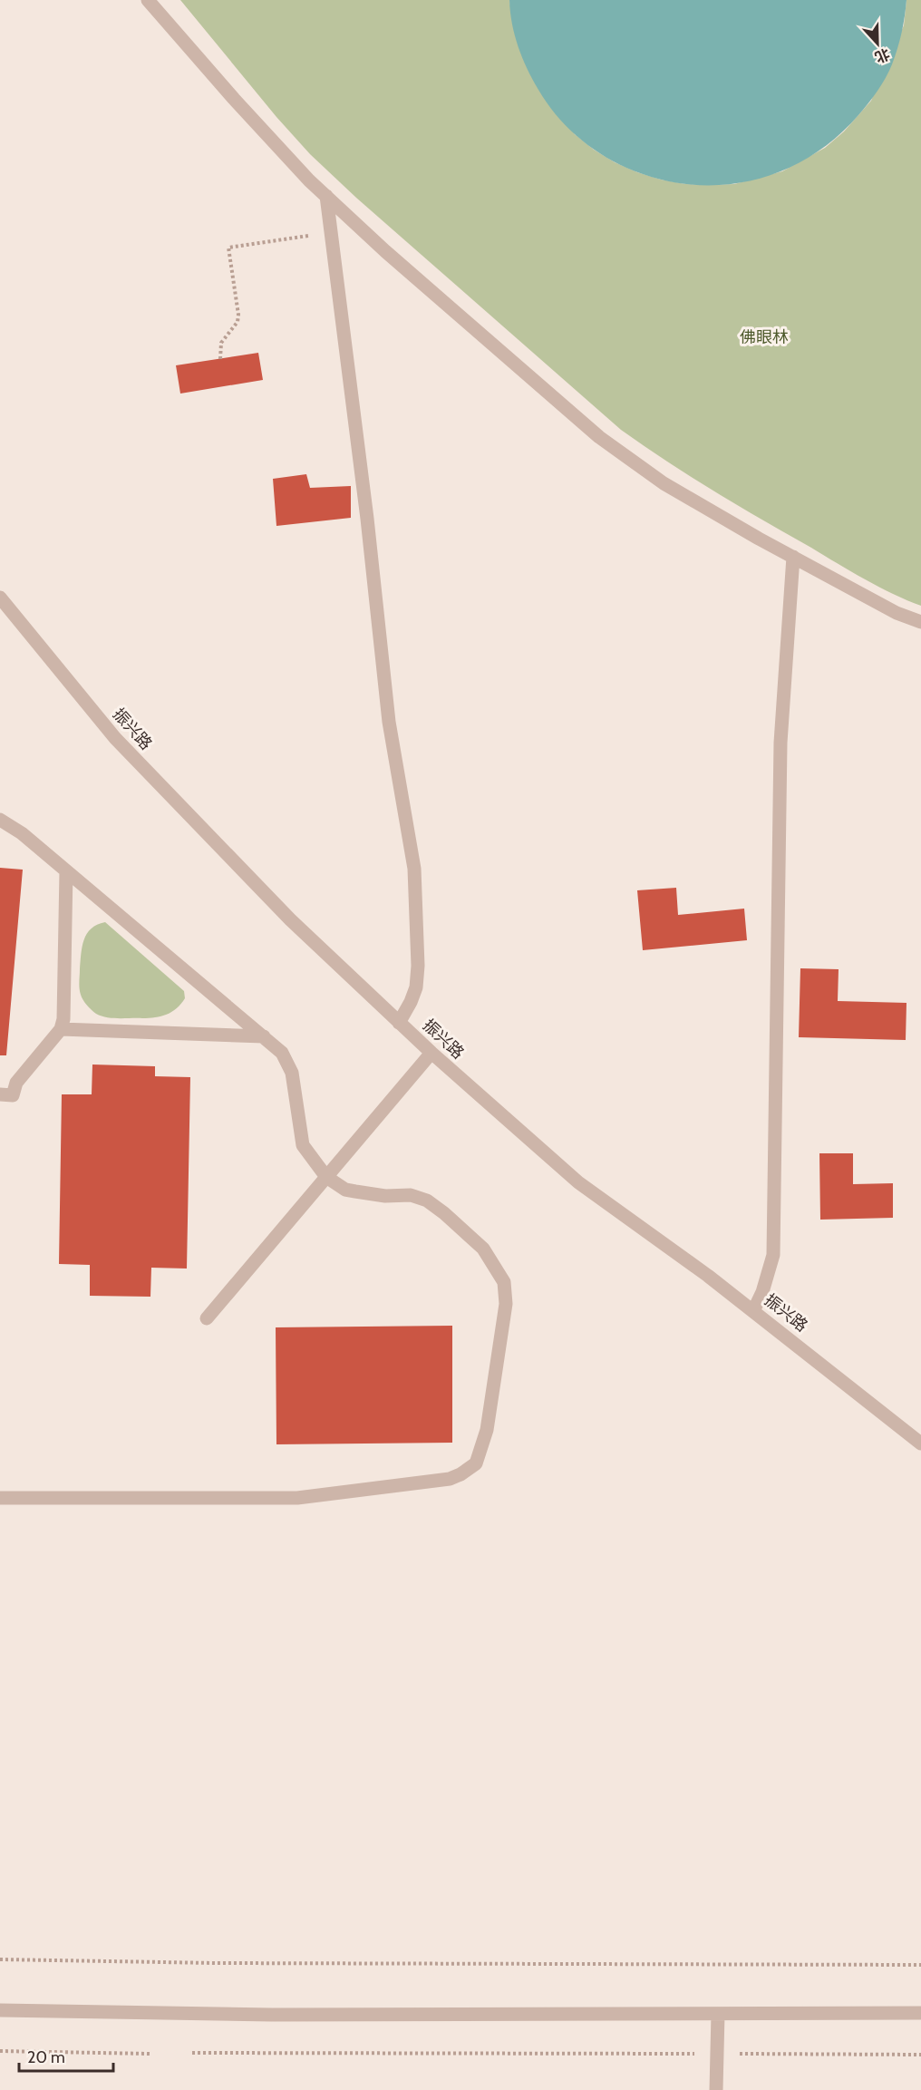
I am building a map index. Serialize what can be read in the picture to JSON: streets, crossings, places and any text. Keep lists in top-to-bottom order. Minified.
{"streets":{"street":["振兴路"]},"parks":["佛眼林"],"scale_bar":"20 m","north":"bottom"}
